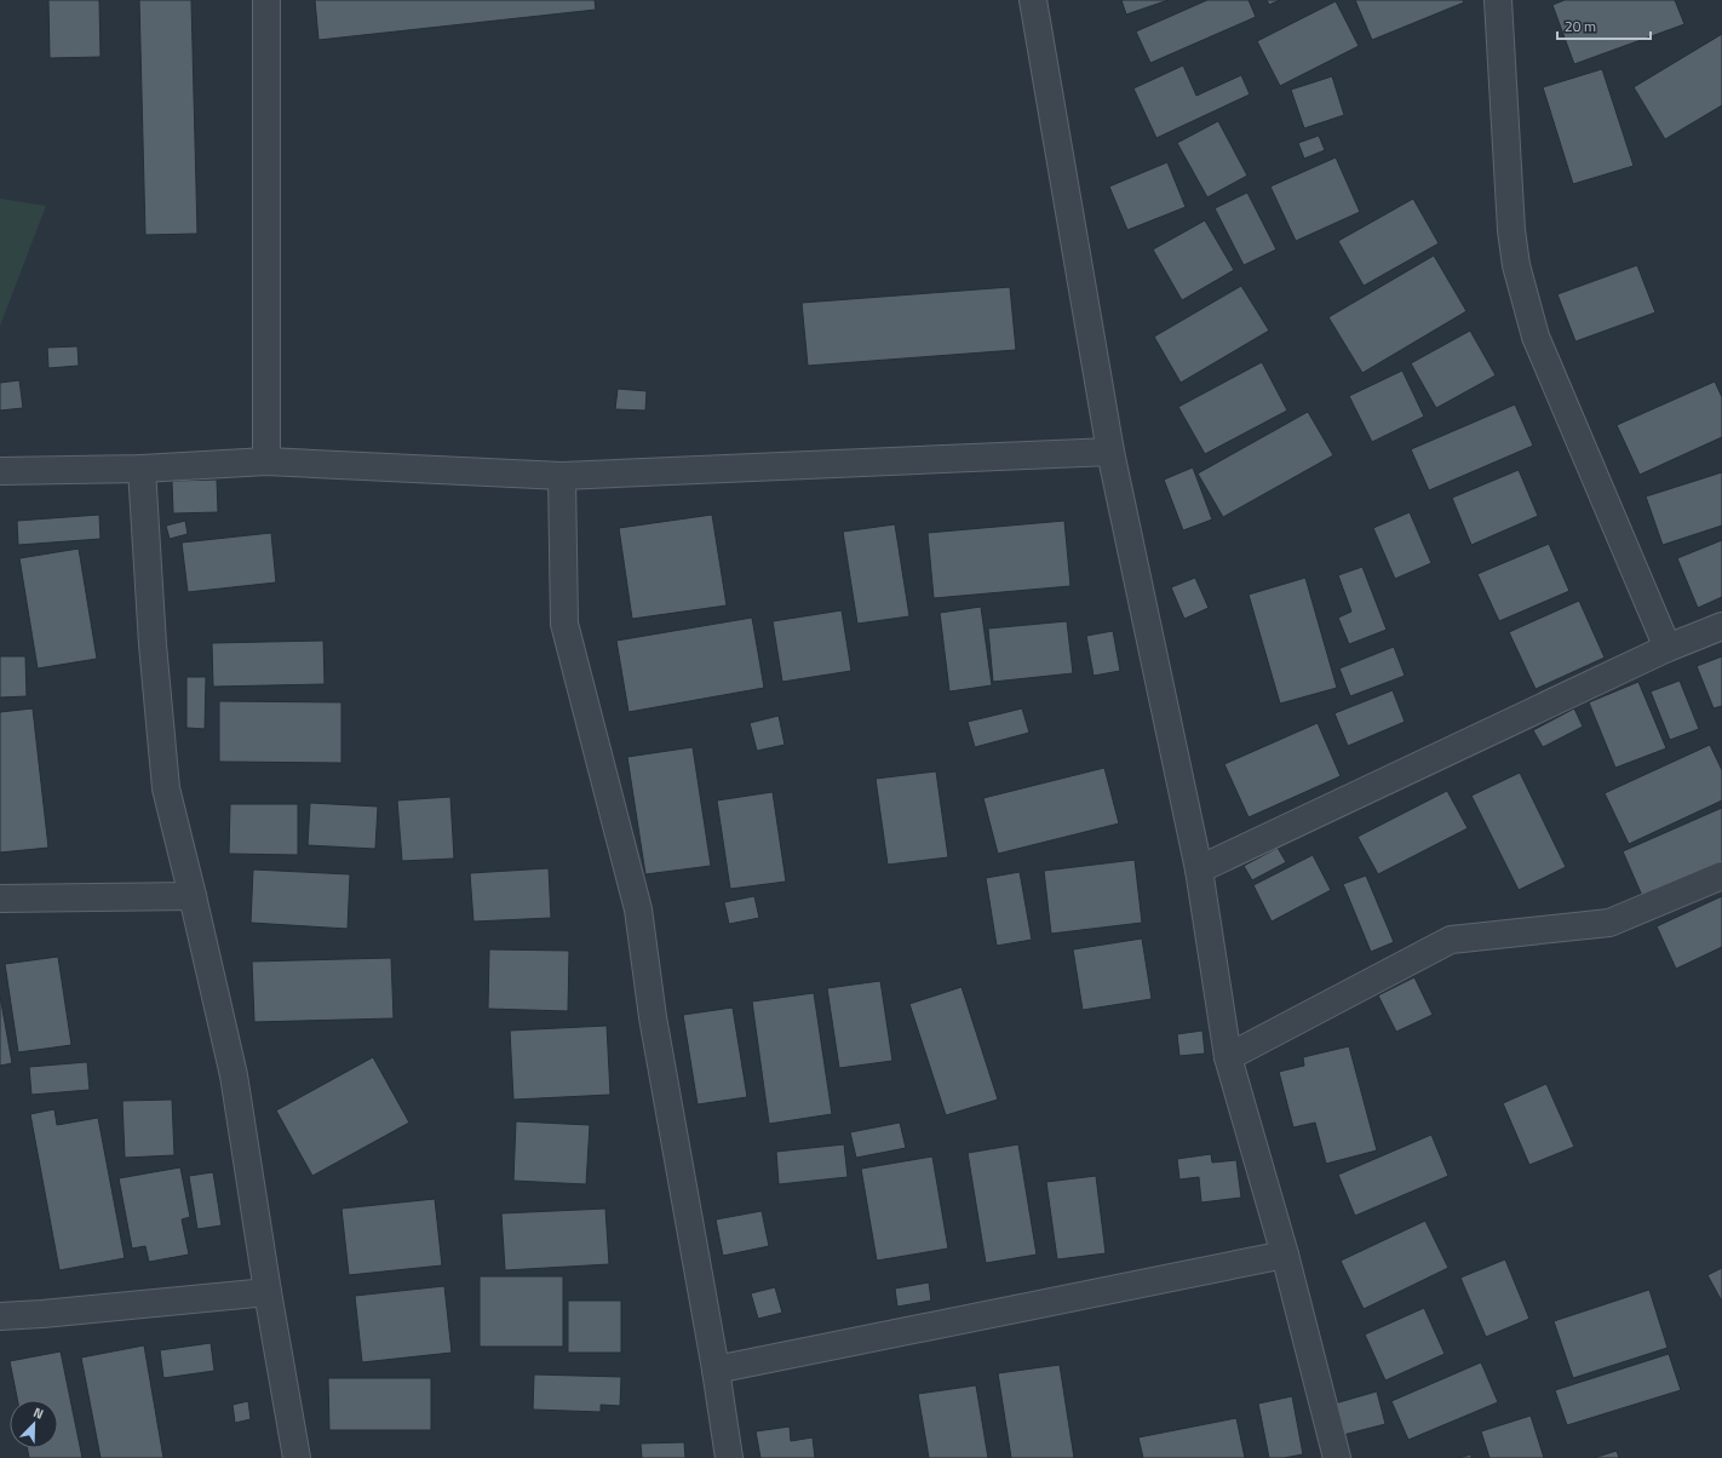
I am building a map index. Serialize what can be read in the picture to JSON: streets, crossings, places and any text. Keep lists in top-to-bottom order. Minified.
{"scale_bar":"20 m","north":"top right"}
